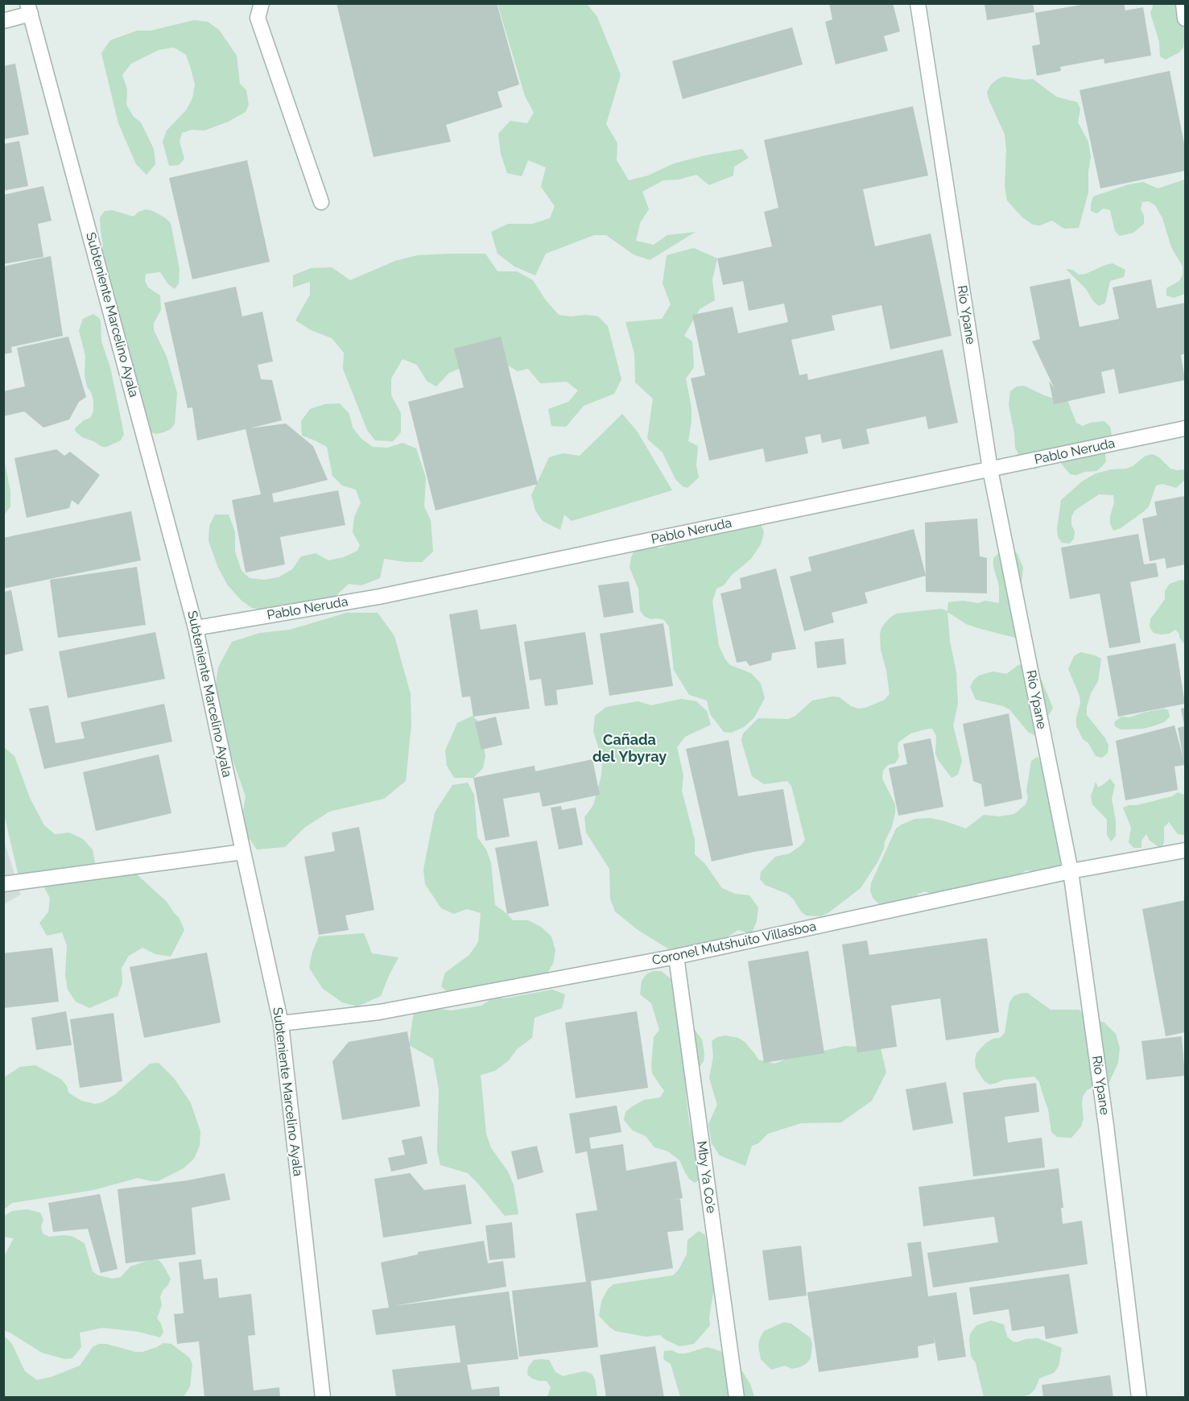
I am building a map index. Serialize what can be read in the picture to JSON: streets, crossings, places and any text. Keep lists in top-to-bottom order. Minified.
{"streets":{"street":["Subteniente Marcelino Ayala","Río Ypane","Pablo Neruda","Coronel Mutshuito Villasboa","Mby Ya Co'e"]},"crossings":[["Subteniente Marcelino Ayala","Pablo Neruda"],["Subteniente Marcelino Ayala","Coronel Mutshuito Villasboa"],["Río Ypane","Pablo Neruda"],["Río Ypane","Coronel Mutshuito Villasboa"],["Coronel Mutshuito Villasboa","Mby Ya Co'e"]],"districts":["Cañada del Ybyray"]}
